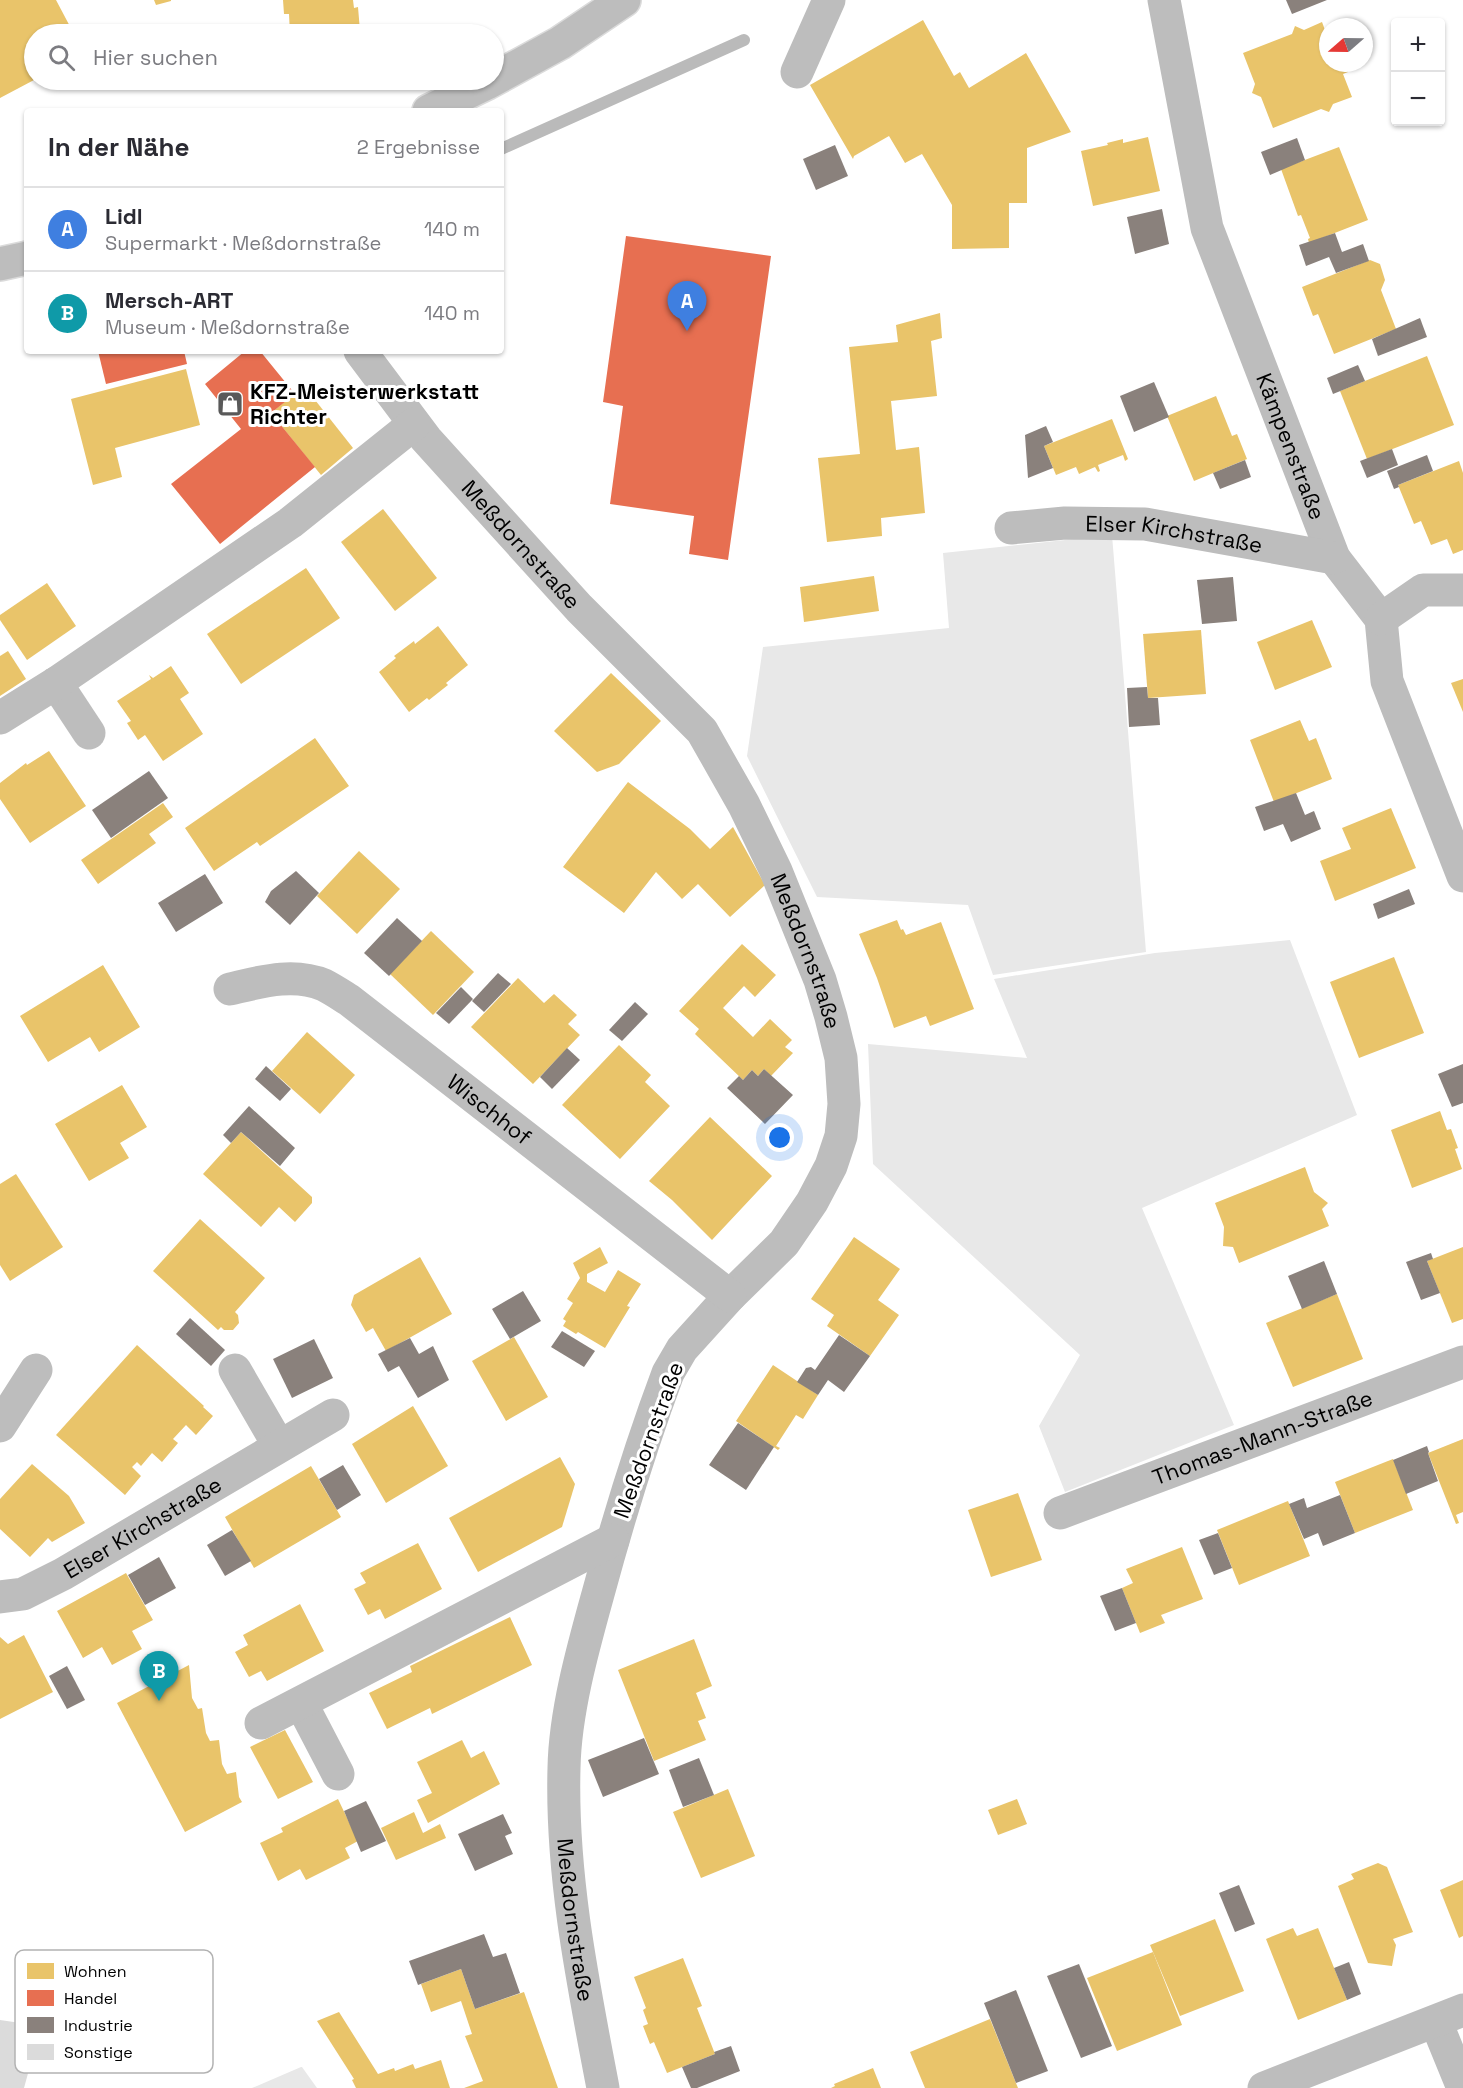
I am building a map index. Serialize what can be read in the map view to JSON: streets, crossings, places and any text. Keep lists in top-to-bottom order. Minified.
{"streets":{"street":["Kämpenstraße","Elser Kirchstraße","Meßdornstraße","Wischhof","Thomas-Mann-Straße"]},"crossings":[["Kämpenstraße","Elser Kirchstraße"],["Meßdornstraße","Wischhof"]],"places":{"shop":["KFZ-Meisterwerkstatt Richter"]},"legend":["Wohnen","Handel","Industrie","Sonstige"],"north":"left","page":{"map_buttons":["+","−"],"search":"Hier suchen","heading":["In der Nähe","2 Ergebnisse"],"list":[{"mark":"A","name":"Lidl","note":"Supermarkt · Meßdornstraße","value":"140 m"},{"mark":"B","name":"Mersch-ART","note":"Museum · Meßdornstraße","value":"140 m"}],"pins":["A","B"]}}
